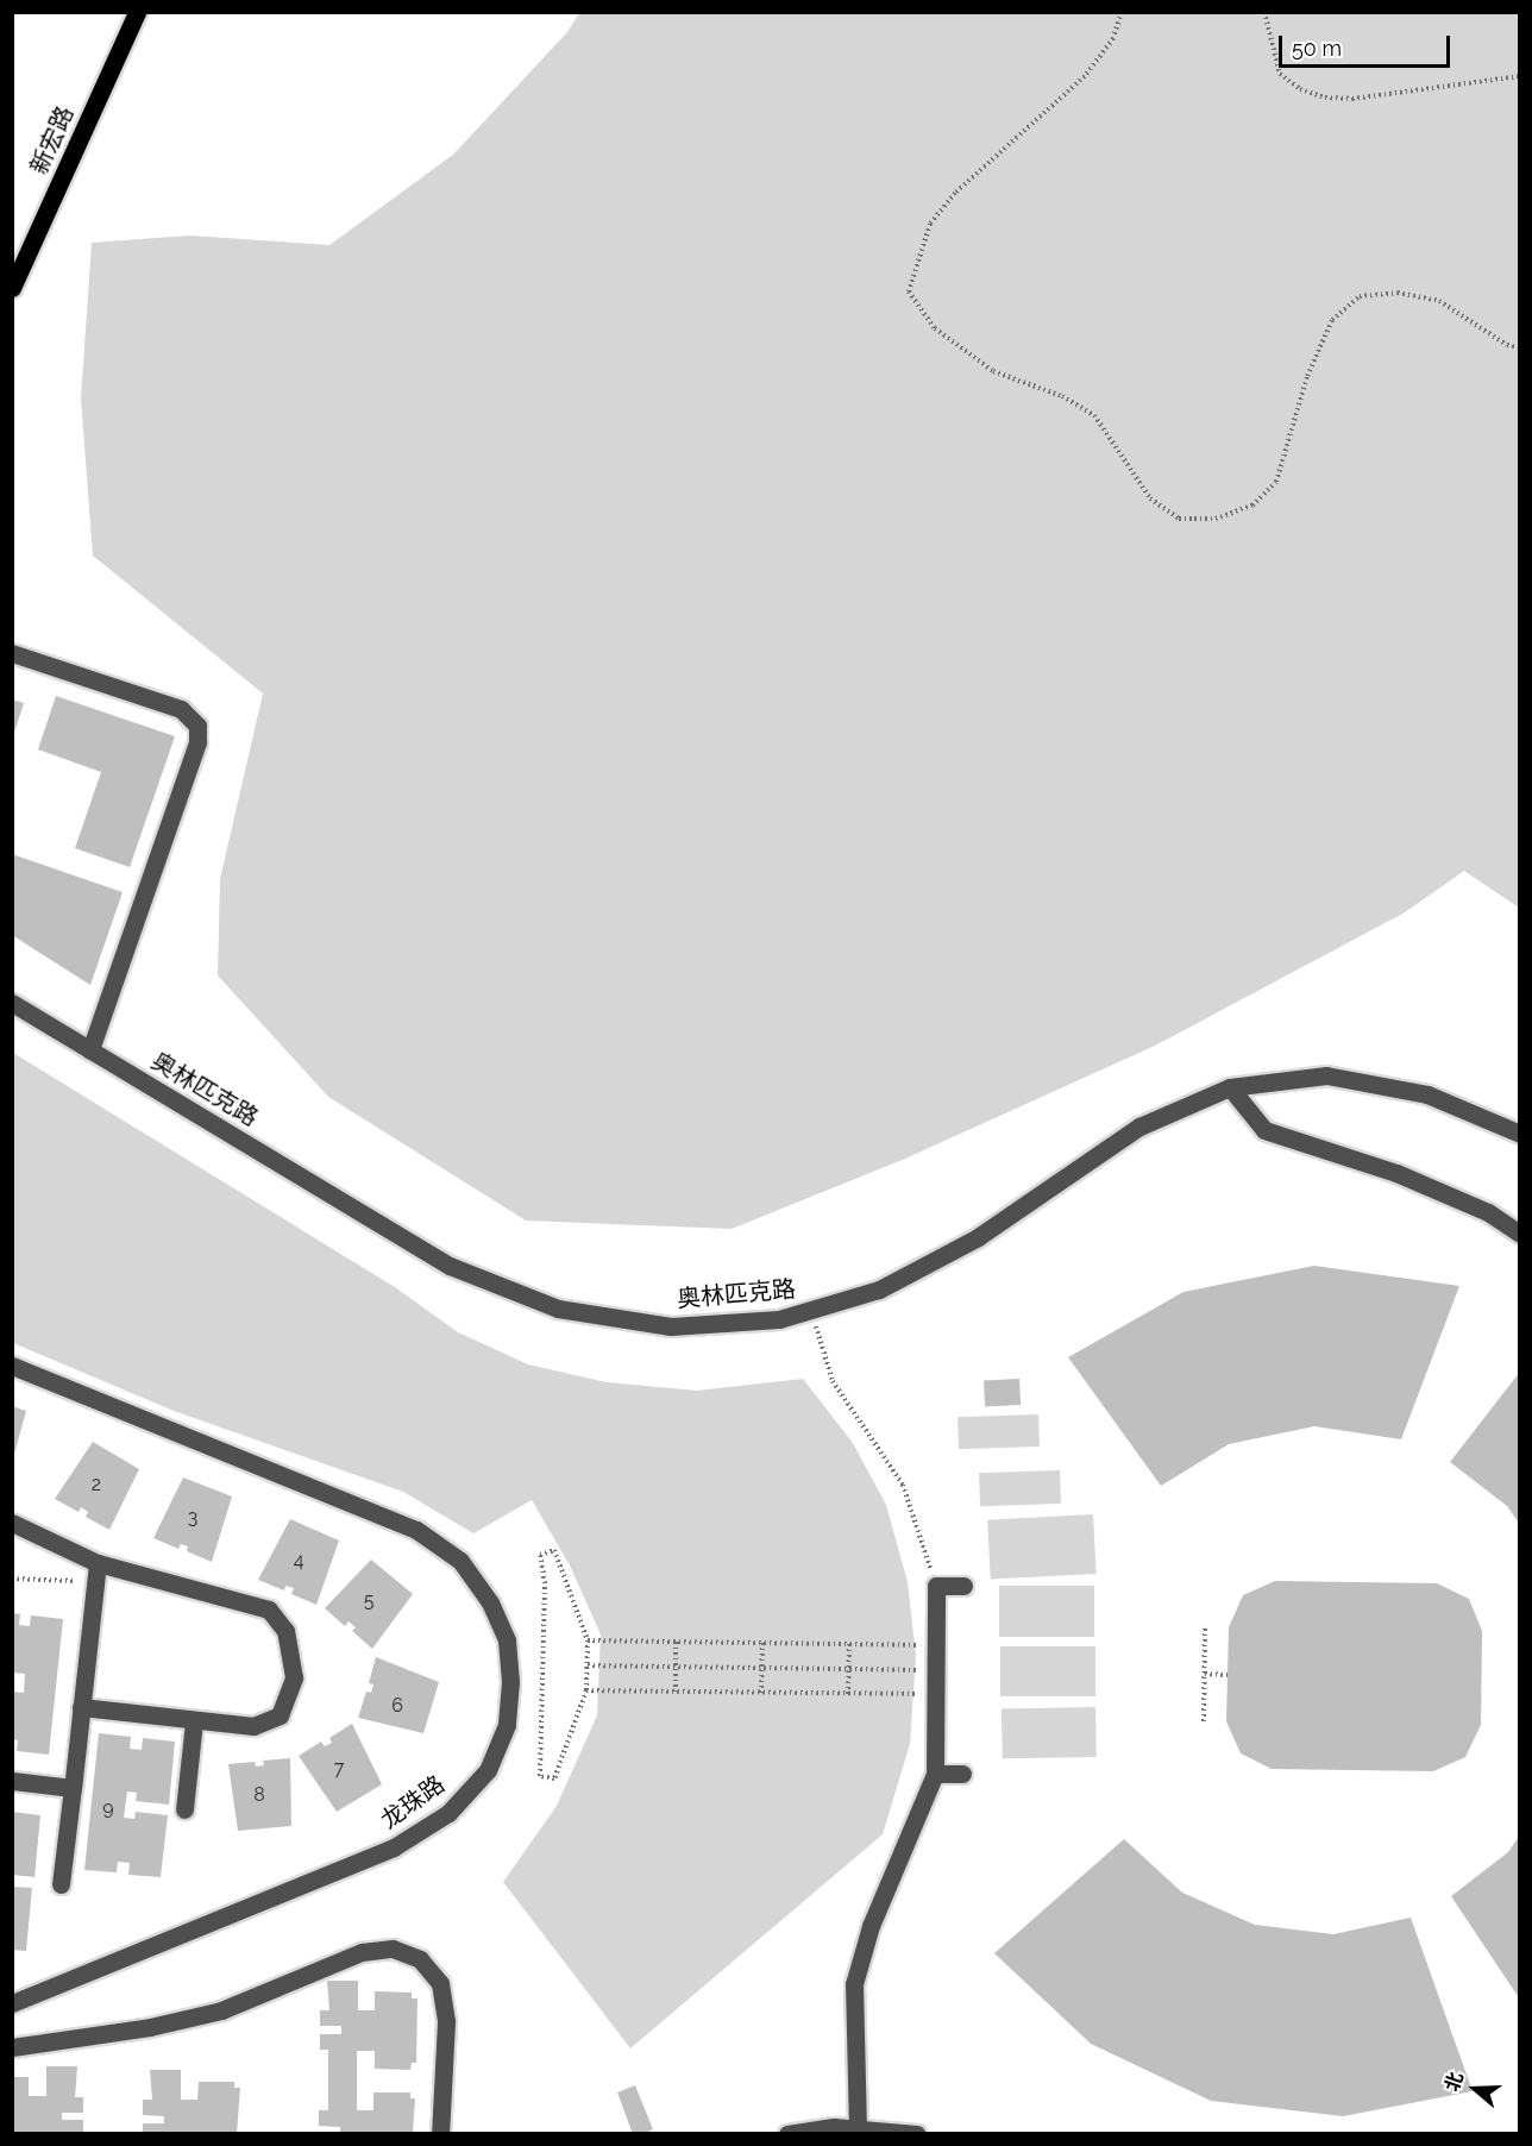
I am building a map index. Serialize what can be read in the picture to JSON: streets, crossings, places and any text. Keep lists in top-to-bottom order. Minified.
{"streets":{"main road":["新宏路"],"street":["奥林匹克路","龙珠路"]},"house_numbers":["2","3","4","5","6","7","8","9"],"scale_bar":"50 m","north":"left"}
